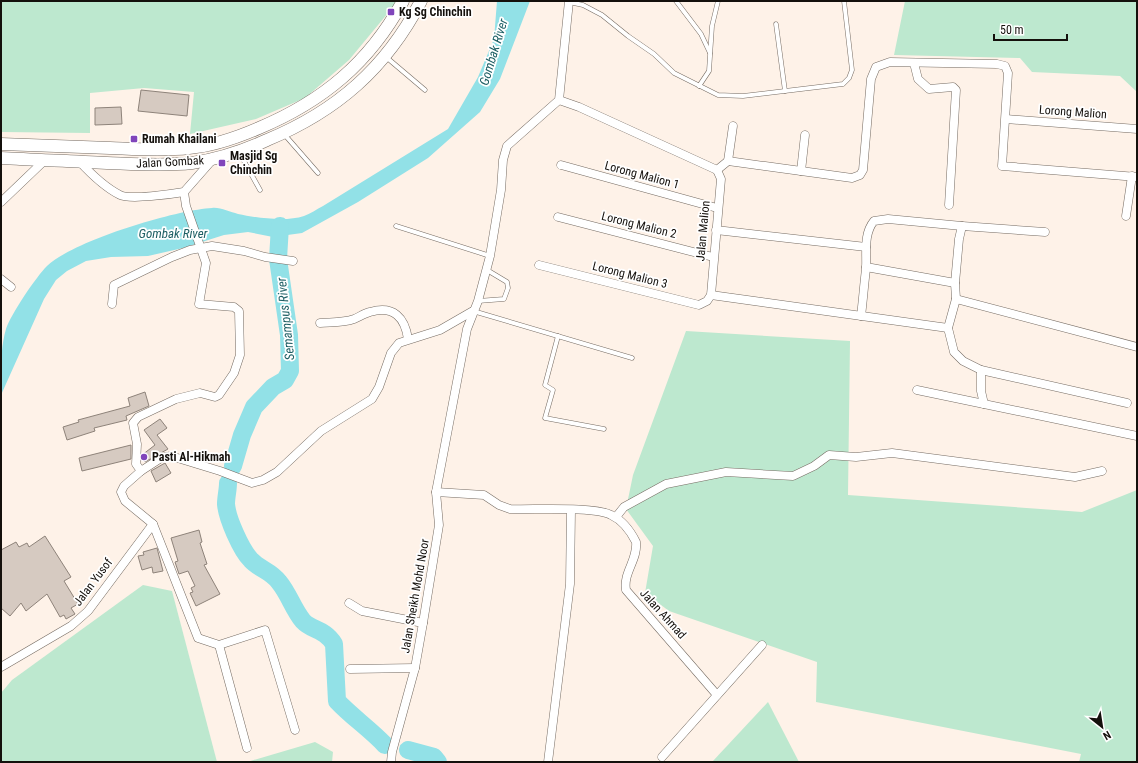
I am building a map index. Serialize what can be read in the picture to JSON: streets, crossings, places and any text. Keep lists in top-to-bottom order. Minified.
{"streets":{"main road":["Jalan Gombak"],"street":["Lorong Malion","Lorong Malion 1","Lorong Malion 2","Jalan Malion","Lorong Malion 3","Jalan Yusof","Jalan Sheikh Mohd Noor","Jalan Ahmad"]},"crossings":[["Lorong Malion 1","Jalan Malion"],["Lorong Malion 2","Jalan Malion"],["Jalan Malion","Lorong Malion 3"]],"water":["Gombak River","Semampus River"],"places":{"transit":["Kg Sg Chinchin","Rumah Khailani","Masjid Sg Chinchin"],"other":["Pasti Al-Hikmah"]},"scale_bar":"50 m","north":"bottom right"}
